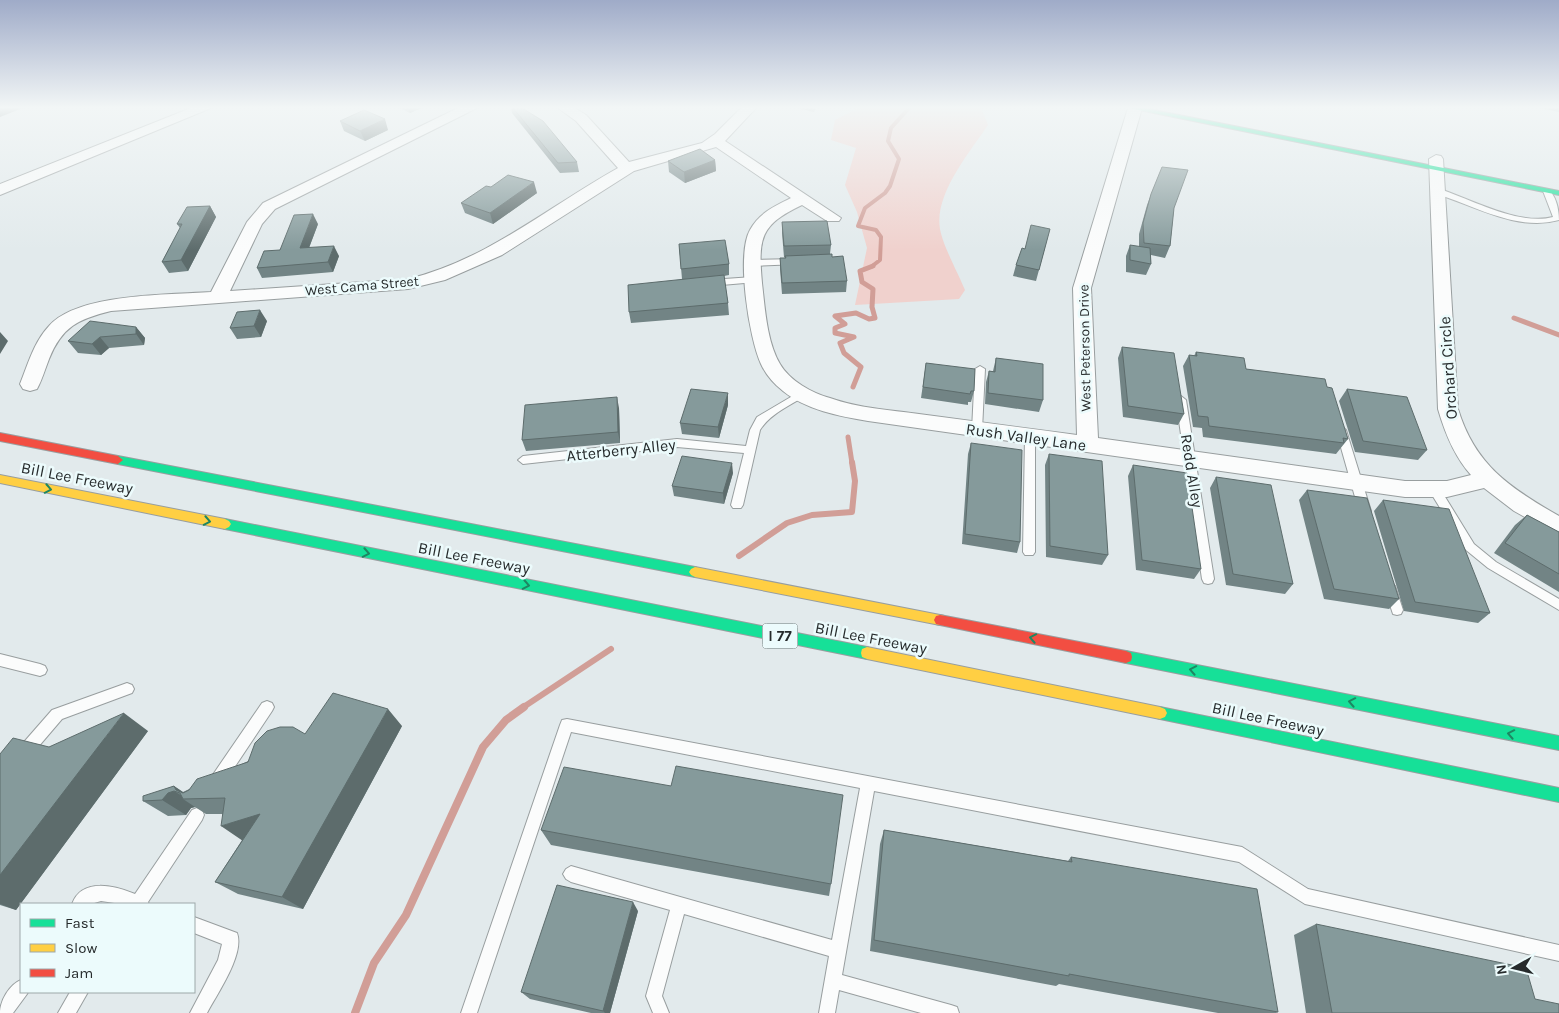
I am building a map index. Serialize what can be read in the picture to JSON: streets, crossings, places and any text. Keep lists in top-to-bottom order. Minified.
{"streets":{"main road":["Bill Lee Freeway","I 77"],"street":["West Cama Street","West Peterson Drive","Orchard Circle","Rush Valley Lane"],"lane":["Atterberry Alley","Redd Alley"]},"crossings":[["West Peterson Drive","Rush Valley Lane"],["Orchard Circle","Rush Valley Lane"],["Rush Valley Lane","Redd Alley"]],"legend":["Fast","Slow","Jam"],"north":"left"}
